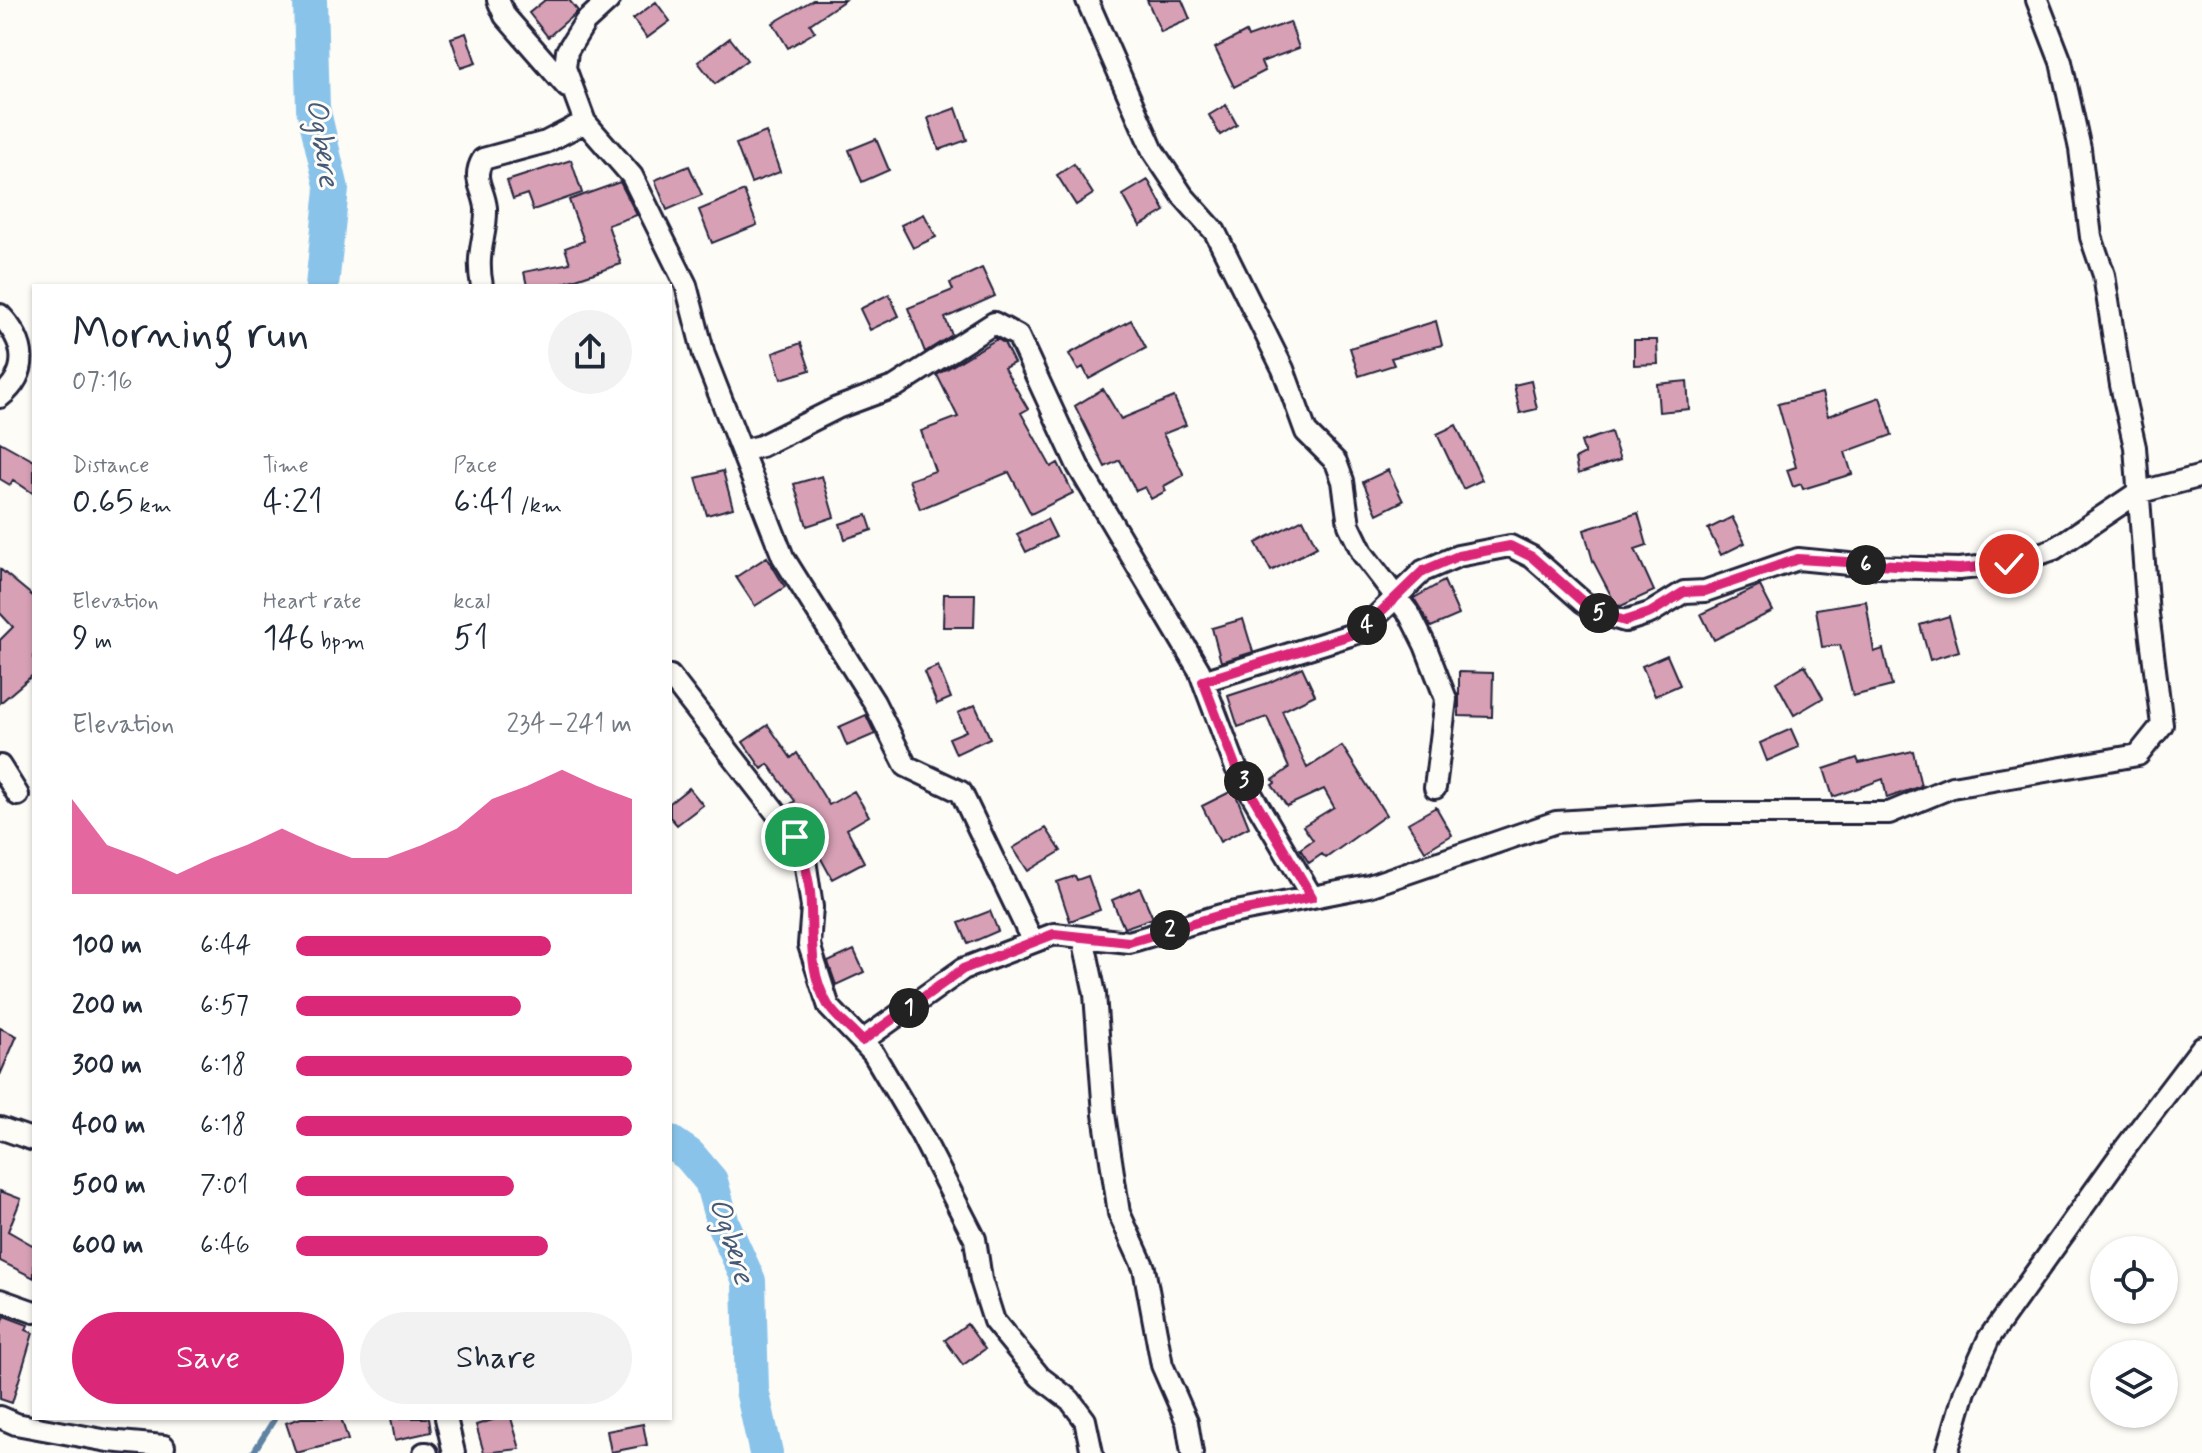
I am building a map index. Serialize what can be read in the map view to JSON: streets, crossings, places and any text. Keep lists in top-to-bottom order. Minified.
{"water":["Ogbere"],"page":{"heading":["Morning run","07:16"],"stats":[["Distance","0.65 km"],["Time","4:21"],["Pace","6:41 /km"],["Elevation","9 m"],["Heart rate","146 bpm"],["kcal","51"]],"pins":["6","5","4","3","2","1"],"chart":["Elevation","234–241 m"],"list":[{"name":"100 m","note":"6:44"},{"name":"200 m","note":"6:57"},{"name":"300 m","note":"6:18"},{"name":"400 m","note":"6:18"},{"name":"500 m","note":"7:01"},{"name":"600 m","note":"6:46"}],"buttons":["Save","Share"]}}
